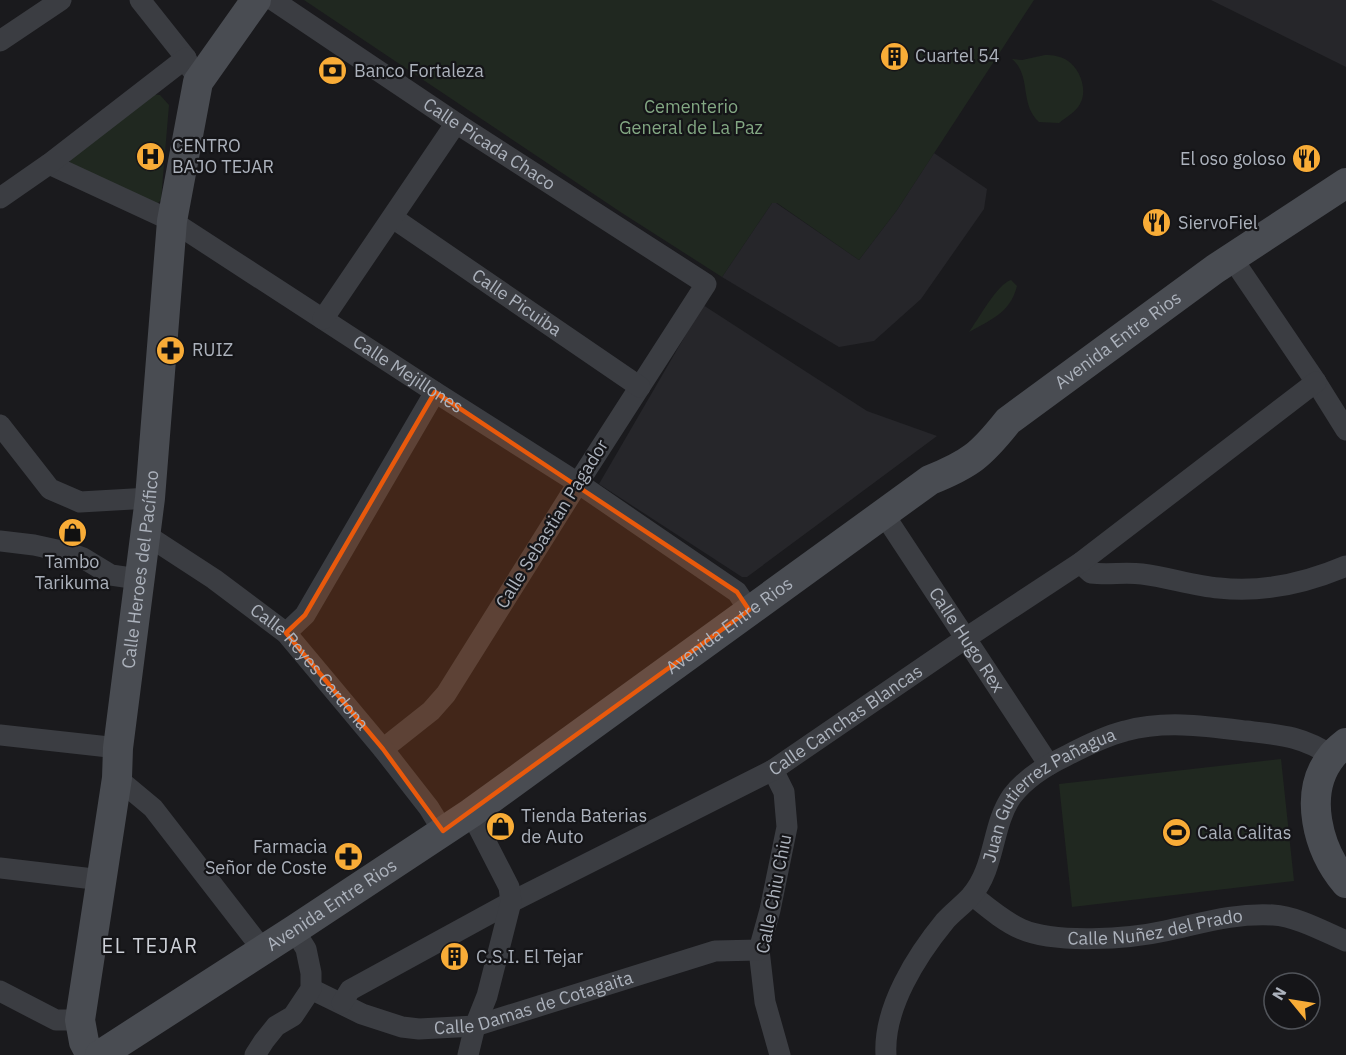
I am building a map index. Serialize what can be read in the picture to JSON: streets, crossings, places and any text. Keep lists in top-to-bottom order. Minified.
{"streets":{"main road":["Avenida Entre Rios","Calle Heroes del Pacífico"],"street":["Calle Picada Chaco","Calle Picuiba","Calle Mejillones","Calle Sebastian Pagador","Calle Hugo Rex","Calle Reyes Cardona","Calle Canchas Blancas","Juan Gutierrez Pañagua","Calle Chiu Chiu","Calle Nuñez del Prado","Calle Damas de Cotagaita"]},"crossings":[["Calle Picada Chaco","Calle Sebastian Pagador"],["Calle Picuiba","Calle Sebastian Pagador"],["Avenida Entre Rios","Calle Mejillones"],["Avenida Entre Rios","Calle Hugo Rex"],["Avenida Entre Rios","Calle Reyes Cardona"],["Calle Mejillones","Calle Sebastian Pagador"],["Calle Mejillones","Calle Heroes del Pacífico"],["Calle Sebastian Pagador","Calle Reyes Cardona"],["Calle Heroes del Pacífico","Calle Reyes Cardona"],["Calle Hugo Rex","Calle Canchas Blancas"],["Calle Hugo Rex","Juan Gutierrez Pañagua"],["Calle Canchas Blancas","Calle Chiu Chiu"],["Calle Canchas Blancas","Calle Damas de Cotagaita"],["Juan Gutierrez Pañagua","Calle Nuñez del Prado"],["Calle Chiu Chiu","Calle Damas de Cotagaita"]],"districts":["EL TEJAR"],"parks":["Cementerio General de La Paz"],"places":{"building":["Cuartel 54","C.S.I. El Tejar"],"bank":["Banco Fortaleza"],"hospital":["CENTRO BAJO TEJAR"],"restaurant":["El oso goloso","SiervoFiel"],"pharmacy":["RUIZ","Farmacia Señor de Coste"],"shop":["Tambo Tarikuma","Tienda Baterias de Auto"],"sports":["Cala Calitas"]},"north":"top left"}
